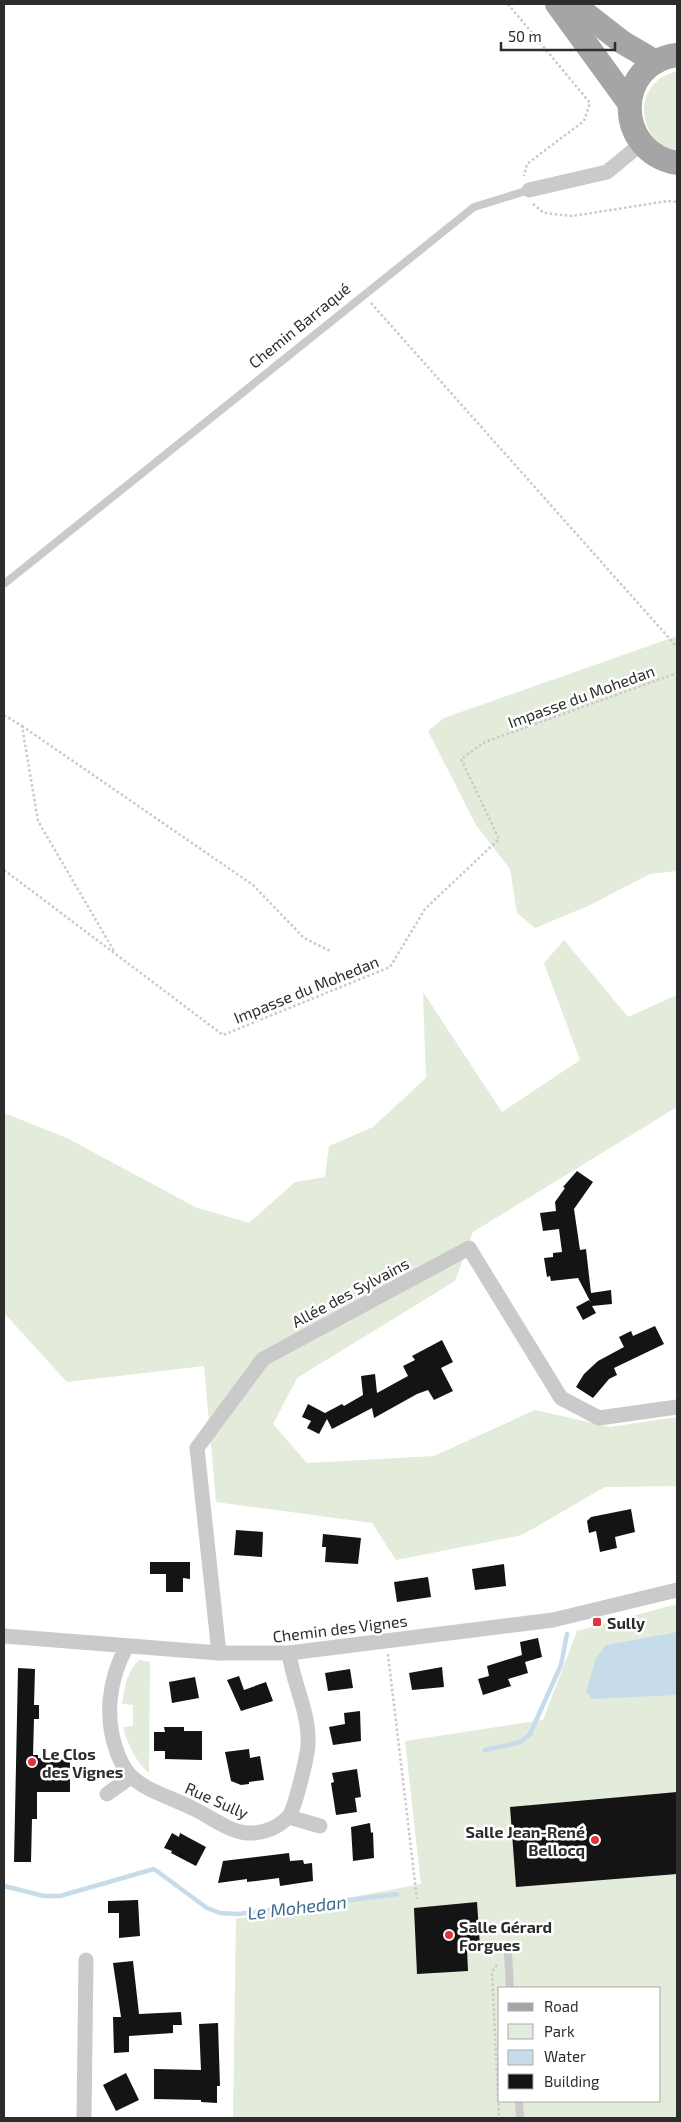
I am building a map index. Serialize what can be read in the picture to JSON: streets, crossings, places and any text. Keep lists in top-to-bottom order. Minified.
{"streets":{"street":["Chemin Barraqué","Allée des Sylvains","Chemin des Vignes","Rue Sully"],"path":["Impasse du Mohedan"]},"crossings":[["Allée des Sylvains","Chemin des Vignes"],["Chemin des Vignes","Rue Sully"]],"water":["Le Mohedan"],"places":{"transit":["Sully"],"other":["Le Clos des Vignes","Salle Jean-René Bellocq","Salle Gérard Forgues"]},"legend":["Road","Park","Water","Building"],"scale_bar":"50 m"}
